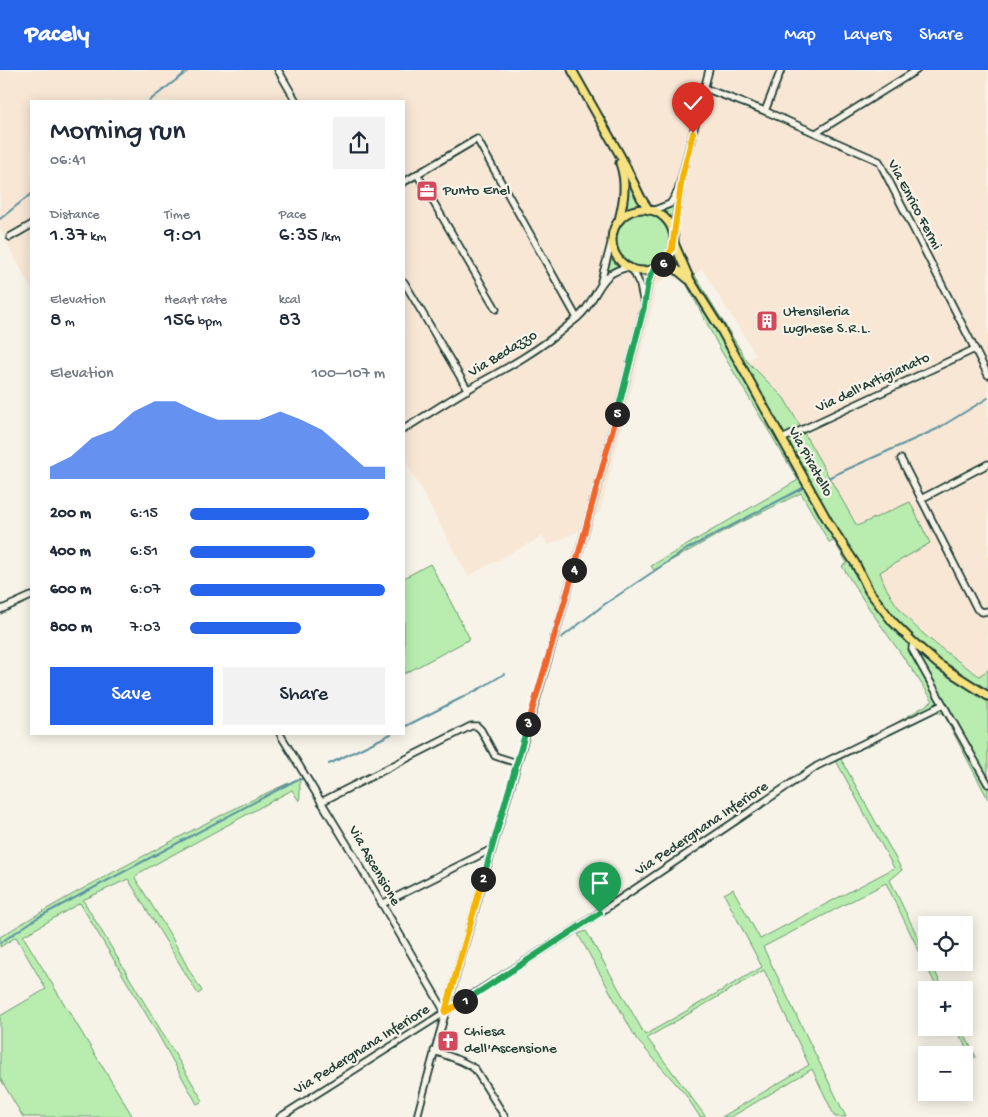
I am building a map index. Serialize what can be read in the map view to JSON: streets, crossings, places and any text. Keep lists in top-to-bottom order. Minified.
{"streets":{"main road":["Via Piratello"],"street":["Via Enrico Fermi","Via Bedazzo","Via dell'Artigianato","Via Pedergnana Inferiore","Via Ascensione"]},"crossings":[["Via Enrico Fermi","Via dell'Artigianato"],["Via Bedazzo","Via Piratello"],["Via dell'Artigianato","Via Piratello"],["Via Piratello","Via Pedergnana Inferiore"],["Via Pedergnana Inferiore","Via Ascensione"]],"places":{"office":["Punto Enel"],"building":["Utensileria Lughese S.R.L."],"church":["Chiesa dell'Ascensione"]},"page":{"header":"Pacely","nav":["Map","Layers","Share"],"heading":["Morning run","06:41"],"stats":[["Distance","1.37 km"],["Time","9:01"],["Pace","6:35 /km"],["Elevation","8 m"],["Heart rate","156 bpm"],["kcal","83"]],"pins":["6","5","4","3","2","1"],"chart":["Elevation","100–107 m"],"list":[{"name":"200 m","note":"6:15"},{"name":"400 m","note":"6:51"},{"name":"600 m","note":"6:07"},{"name":"800 m","note":"7:03"}],"buttons":["Save","Share"],"map_buttons":["+","−"]}}
